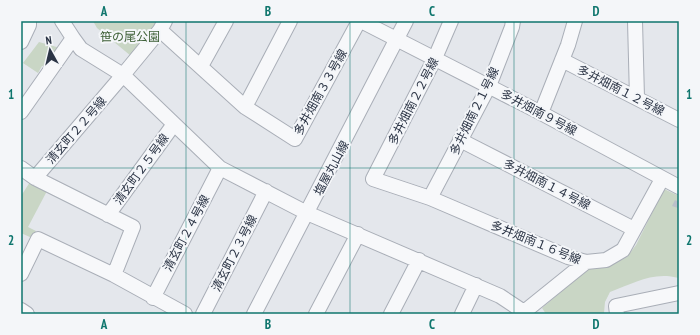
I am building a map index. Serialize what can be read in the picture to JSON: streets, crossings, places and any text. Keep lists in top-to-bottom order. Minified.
{"streets":{"street":["多井畑南１２号線","多井畑南３３号線","多井畑南２２号線","多井畑南２１号線","多井畑南９号線","清玄町２２号線","塩屋丸山線","清玄町２５号線","多井畑南１４号線","清玄町２４号線","多井畑南１６号線","清玄町２３号線"]},"crossings":[["多井畑南３３号線","多井畑南９号線"],["多井畑南３３号線","清玄町２２号線"],["多井畑南２２号線","多井畑南９号線"],["多井畑南２２号線","多井畑南１６号線"],["多井畑南２１号線","多井畑南９号線"],["多井畑南２１号線","多井畑南１４号線"],["多井畑南２１号線","多井畑南１６号線"],["多井畑南９号線","塩屋丸山線"],["多井畑南９号線","多井畑南１６号線"],["多井畑南１４号線","多井畑南１６号線"]],"parks":["笹の尾公園"],"north":"top","grid":{"columns":["A","B","C","D"],"rows":["1","2"]}}
